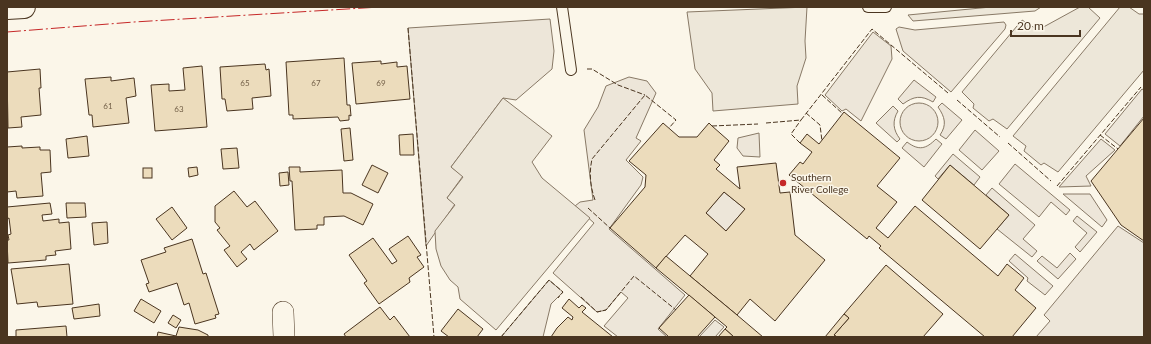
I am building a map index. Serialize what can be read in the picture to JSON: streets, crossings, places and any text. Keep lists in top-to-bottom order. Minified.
{"places":["Southern River College"],"house_numbers":["65","67","69","61","63"],"scale_bar":"20 m"}
